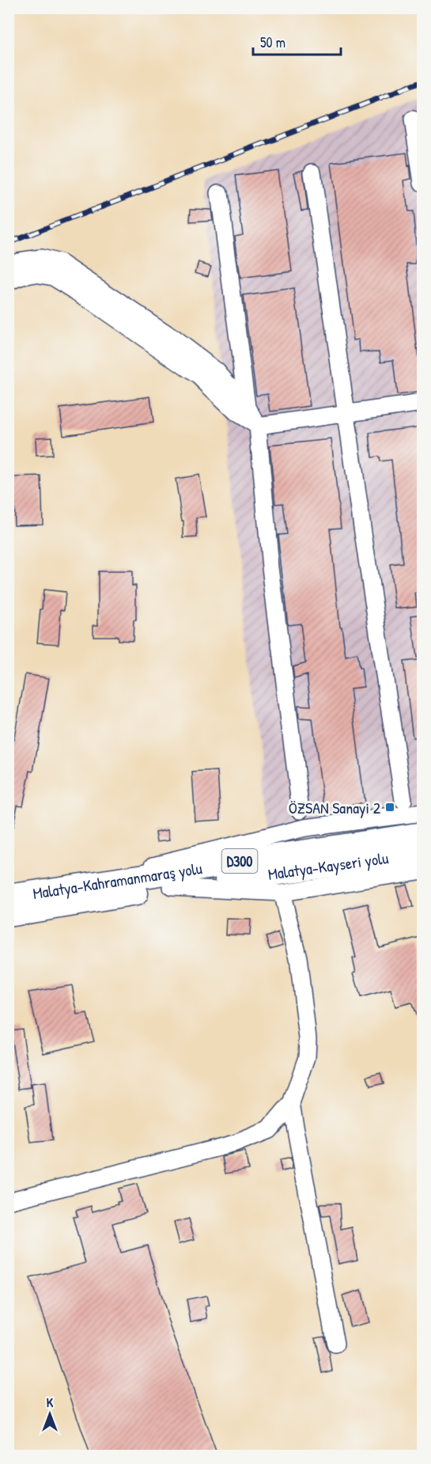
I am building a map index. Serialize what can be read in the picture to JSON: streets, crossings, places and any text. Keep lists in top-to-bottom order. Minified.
{"streets":{"highway":["D300","Malatya-Kayseri yolu","Malatya-Kahramanmaraş yolu"]},"places":{"transit":["ÖZSAN Sanayi 2"]},"scale_bar":"50 m","north":"top"}
